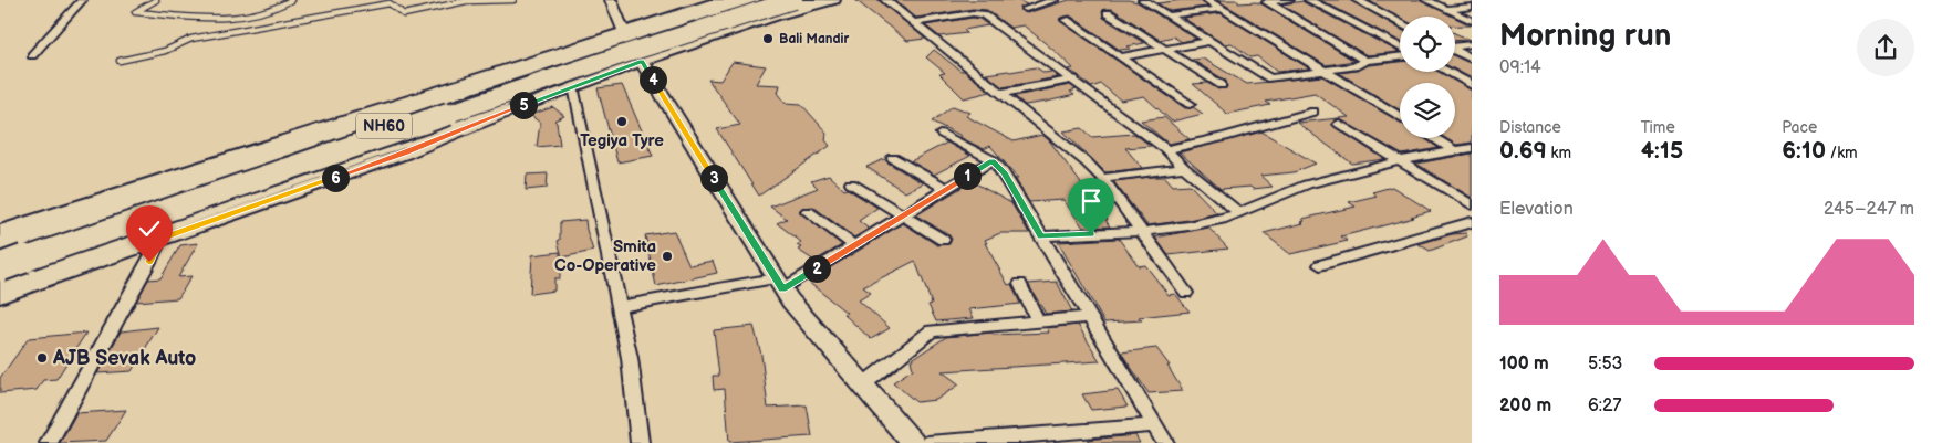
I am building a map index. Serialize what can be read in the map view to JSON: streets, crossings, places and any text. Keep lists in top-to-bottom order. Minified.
{"streets":{"highway":["NH60"]},"places":["Bali Mandir","Tegiya Tyre","Smita Co-Operative","AJB Sevak Auto"],"page":{"heading":["Morning run","09:14"],"pins":["4","5","1","3","6","2"],"stats":[["Distance","0.69 km"],["Time","4:15"],["Pace","6:10 /km"]],"chart":["Elevation","245–247 m"],"list":[{"name":"100 m","note":"5:53"},{"name":"200 m","note":"6:27"}]}}
